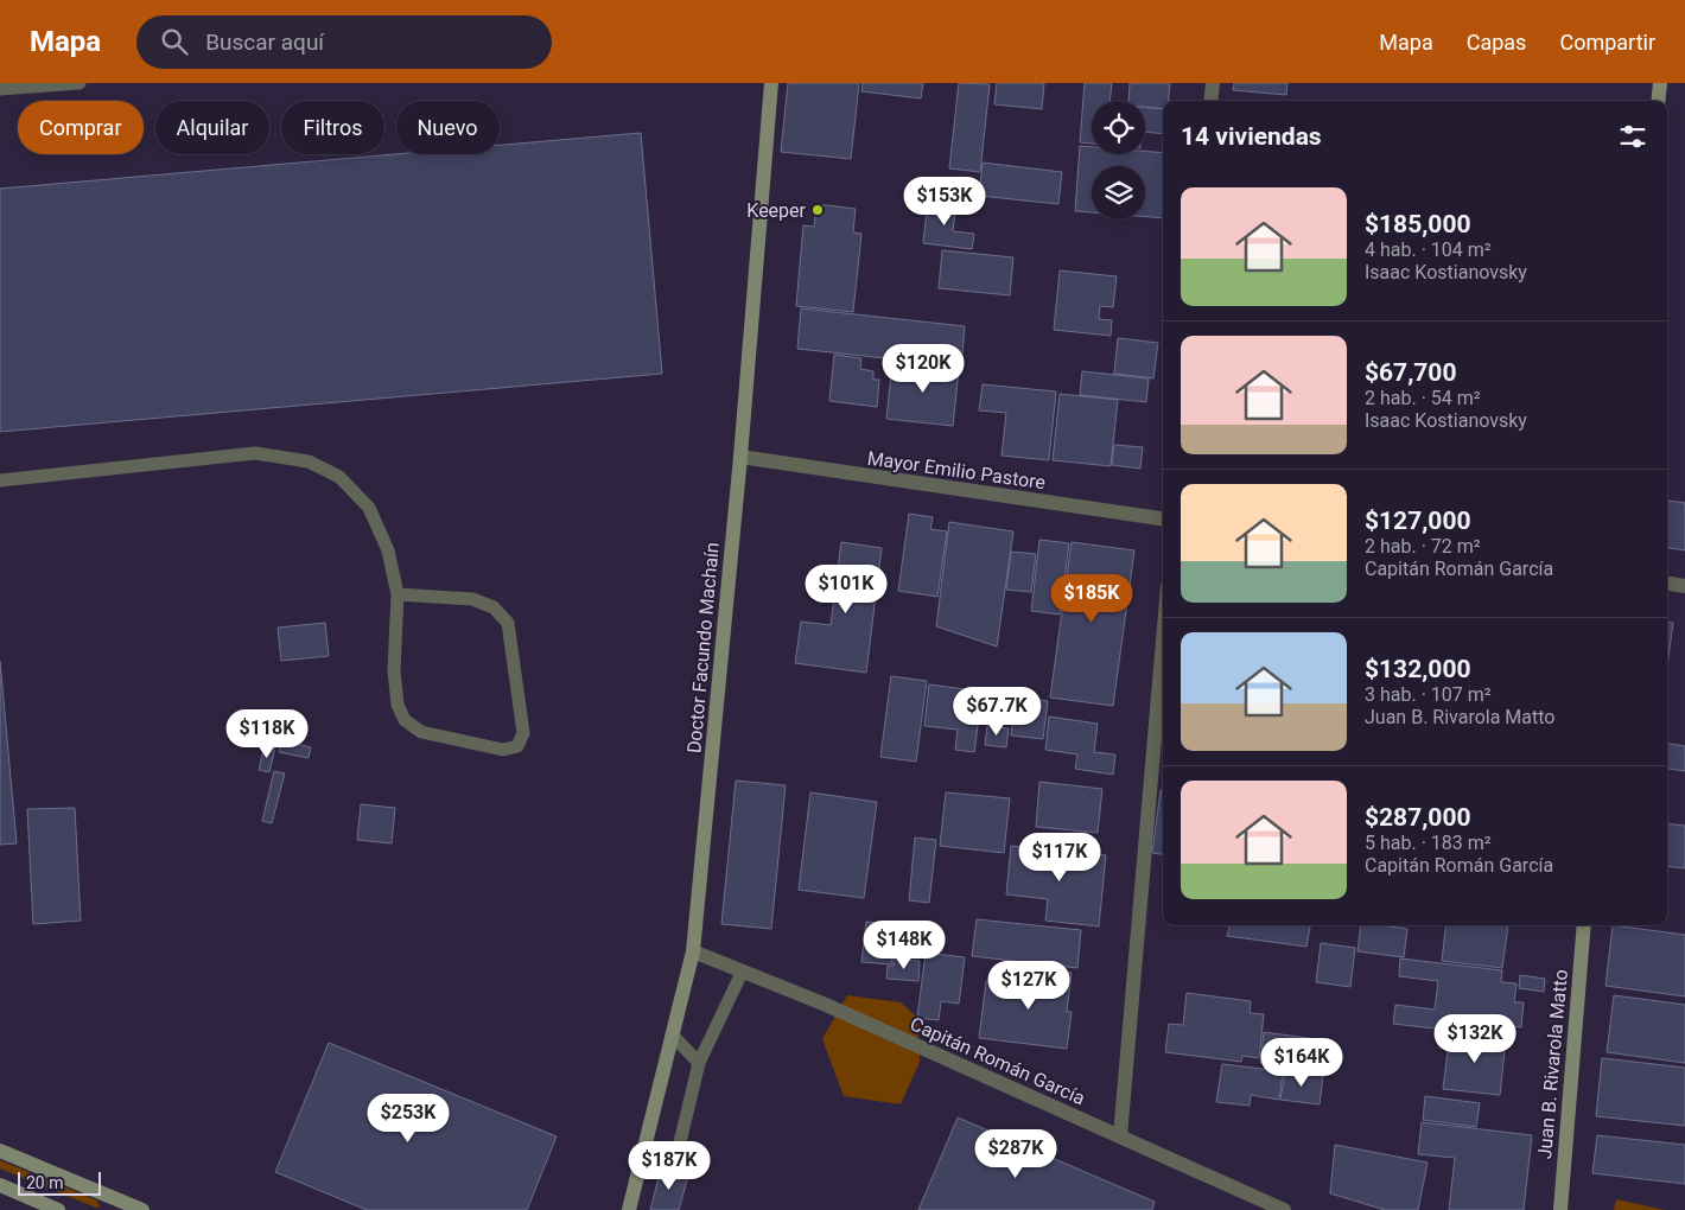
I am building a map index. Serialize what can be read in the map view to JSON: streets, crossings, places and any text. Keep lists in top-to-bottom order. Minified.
{"streets":{"main road":["Doctor Facundo Machaín","Juan B. Rivarola Matto"],"street":["Mayor Emilio Pastore","Capitán Román García"]},"crossings":[["Mayor Emilio Pastore","Doctor Facundo Machaín"],["Doctor Facundo Machaín","Capitán Román García"]],"places":["Keeper"],"scale_bar":"20 m","page":{"header":"Mapa","search":"Buscar aquí","nav":["Mapa","Capas","Compartir"],"chip":["Comprar","Alquilar","Filtros","Nuevo"],"heading":"14 viviendas","list":[{"name":"$185,000","note":"4 hab. · 104 m² · Isaac Kostianovsky"},{"name":"$67,700","note":"2 hab. · 54 m² · Isaac Kostianovsky"},{"name":"$127,000","note":"2 hab. · 72 m² · Capitán Román García"},{"name":"$132,000","note":"3 hab. · 107 m² · Juan B. Rivarola Matto"},{"name":"$287,000","note":"5 hab. · 183 m² · Capitán Román García"}],"price":["$153K","$120K","$101K","$185K","$67.7K","$118K","$117K","$148K","$127K","$132K","$164K","$253K","$287K","$187K"],"scale":"20 m"}}
